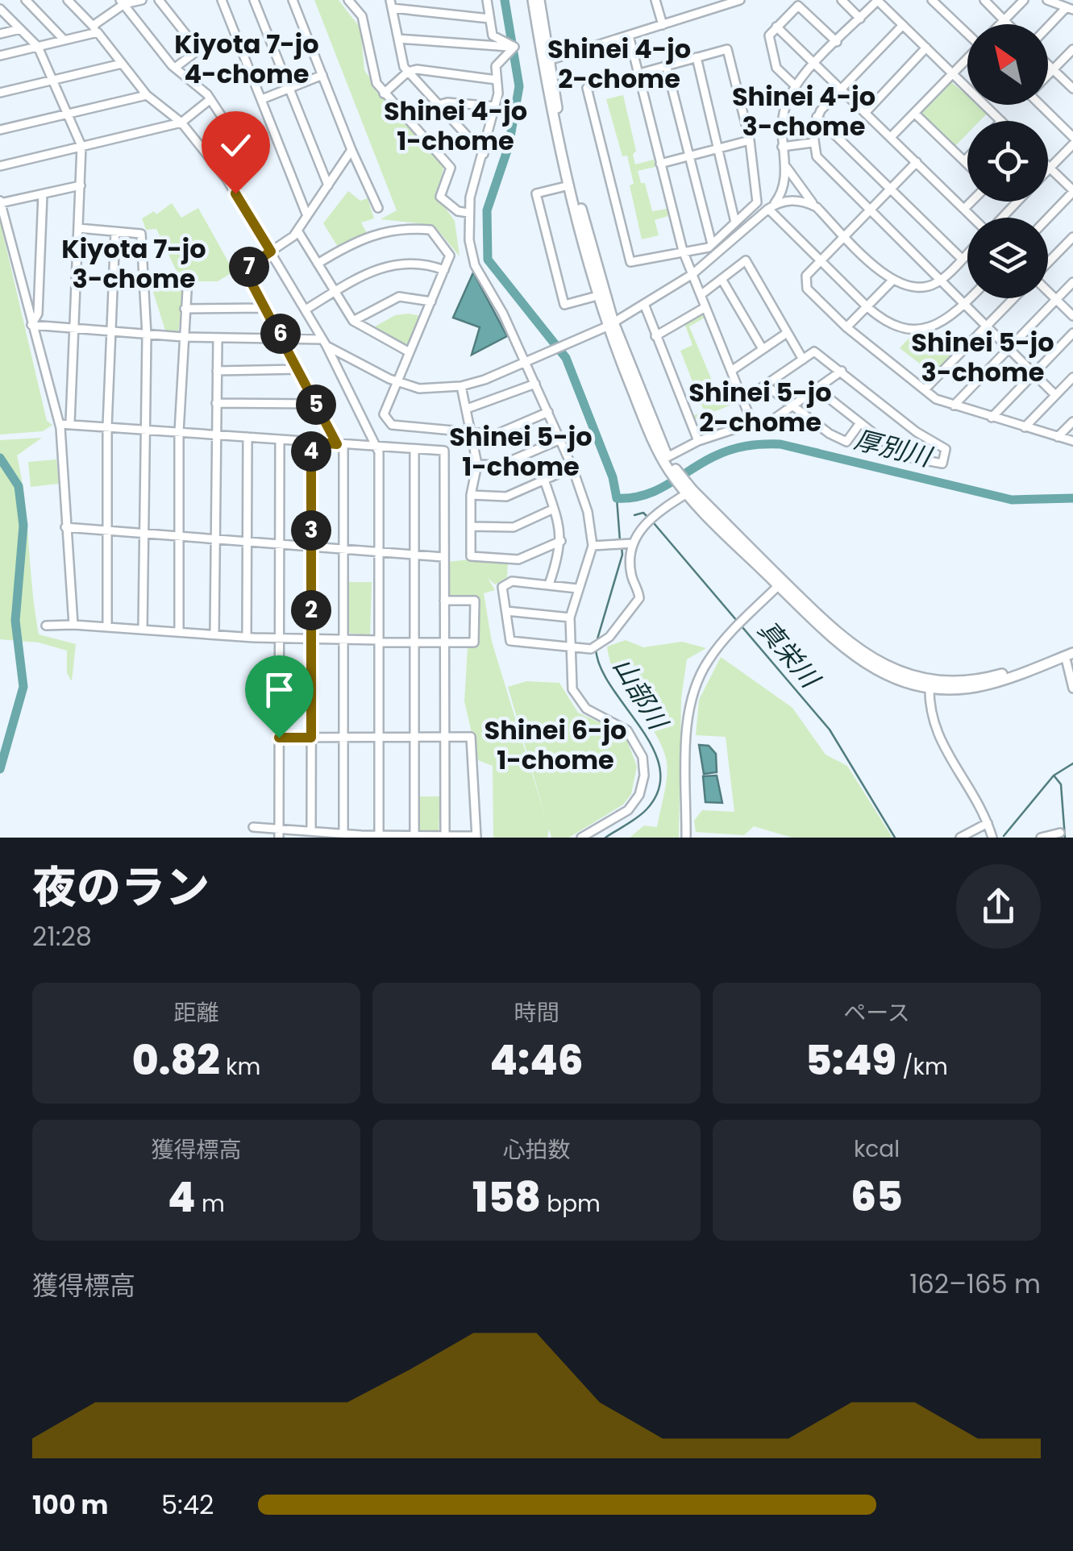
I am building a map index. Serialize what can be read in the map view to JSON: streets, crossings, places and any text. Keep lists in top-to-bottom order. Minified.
{"districts":["Kiyota 7-jo 4-chome","Shinei 4-jo 2-chome","Shinei 4-jo 3-chome","Shinei 4-jo 1-chome","Kiyota 7-jo 3-chome","Shinei 5-jo 3-chome","Shinei 5-jo 2-chome","Shinei 5-jo 1-chome","Shinei 6-jo 1-chome"],"water":["厚別川","真栄川","山部川"],"north":"top left","page":{"pins":["7","6","5","4","3","2"],"heading":["夜のラン","21:28"],"stats":[["距離","0.82 km"],["時間","4:46"],["ペース","5:49 /km"],["獲得標高","4 m"],["心拍数","158 bpm"],["kcal","65"]],"chart":["獲得標高","162–165 m"],"list":[{"name":"100 m","note":"5:42"}]}}
